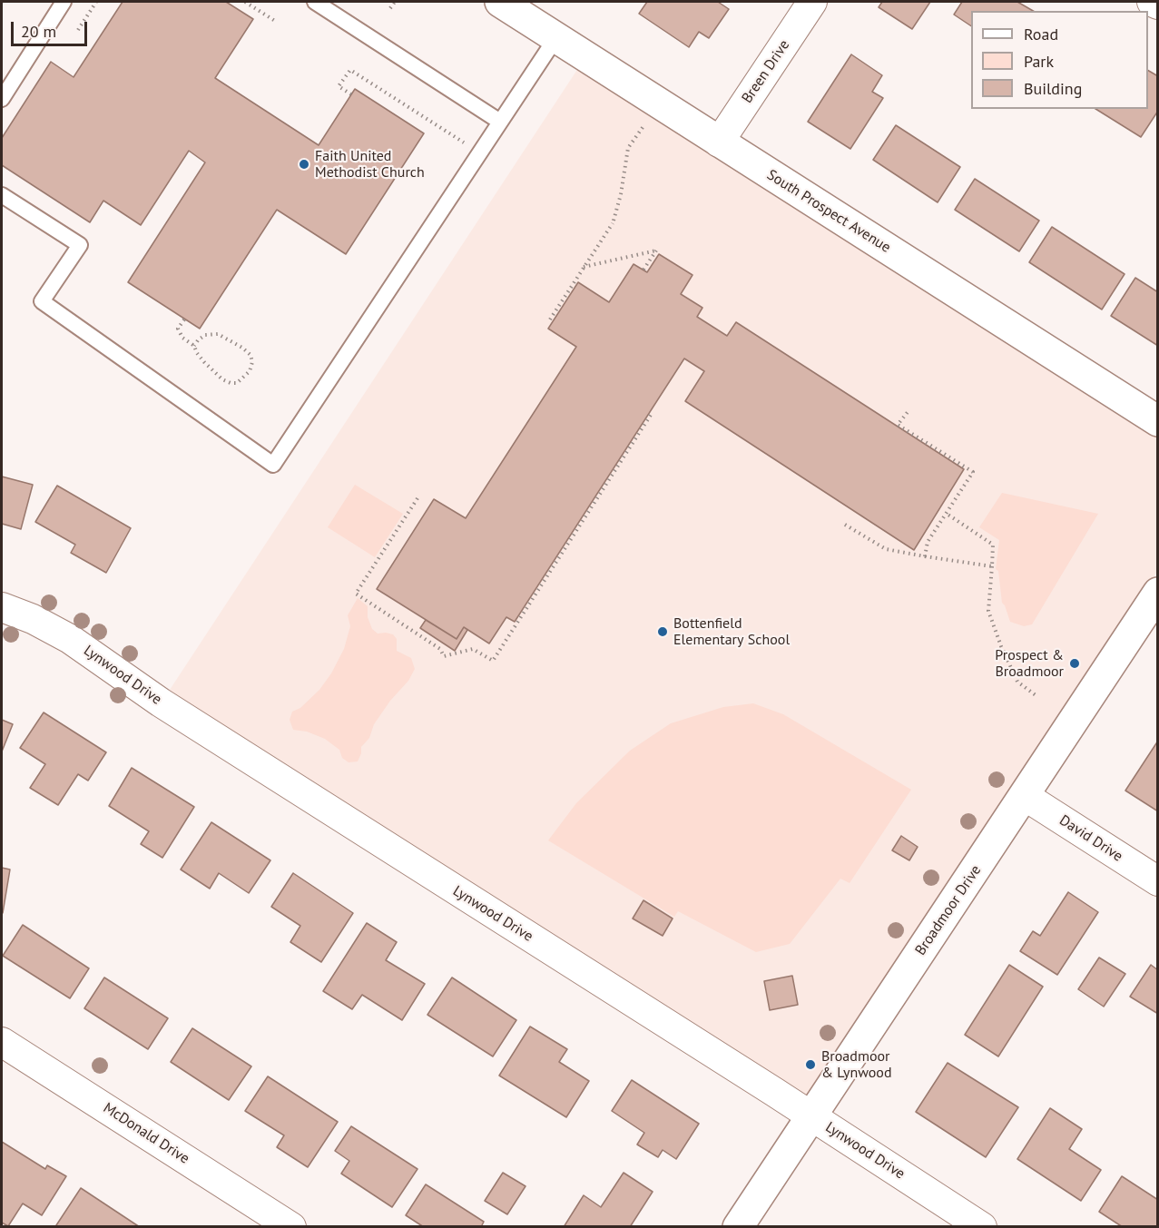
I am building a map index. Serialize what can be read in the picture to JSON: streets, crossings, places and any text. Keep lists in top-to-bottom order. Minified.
{"streets":{"main road":["South Prospect Avenue","Broadmoor Drive"],"street":["Breen Drive","Lynwood Drive","David Drive","McDonald Drive"]},"crossings":[["Breen Drive","South Prospect Avenue"],["Lynwood Drive","Broadmoor Drive"],["David Drive","Broadmoor Drive"]],"places":["Faith United Methodist Church","Bottenfield Elementary School","Prospect & Broadmoor","Broadmoor & Lynwood"],"legend":["Road","Park","Building"],"scale_bar":"20 m"}
